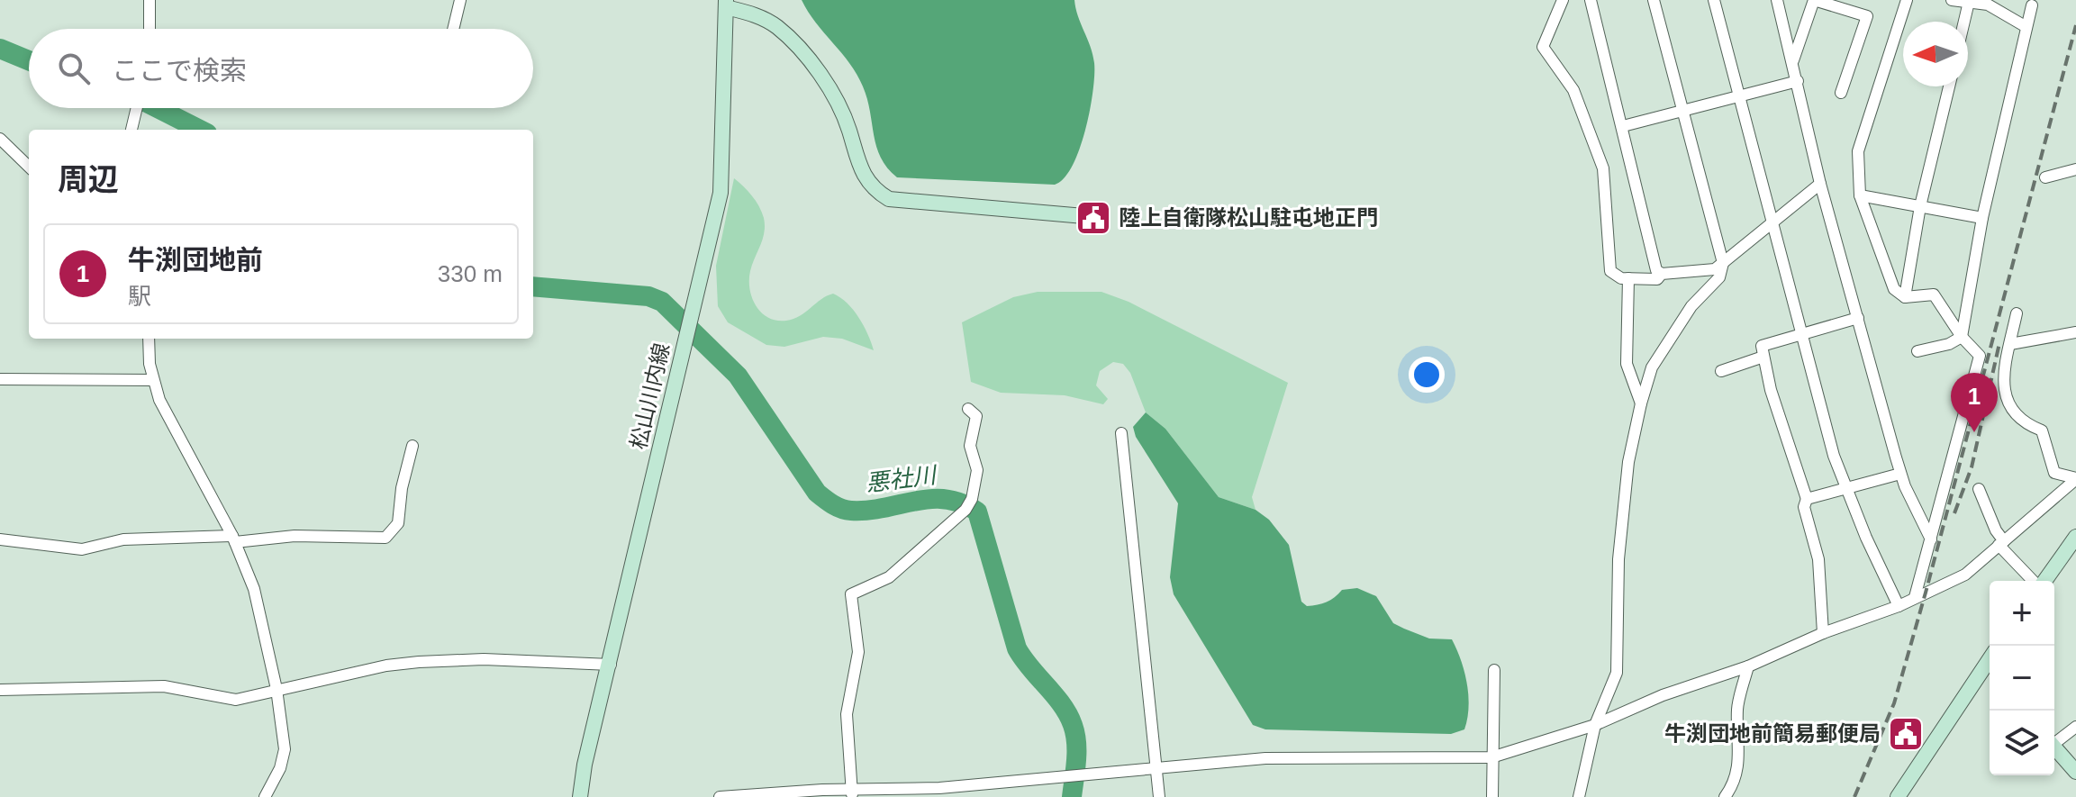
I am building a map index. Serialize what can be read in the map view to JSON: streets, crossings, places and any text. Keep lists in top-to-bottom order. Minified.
{"streets":{"main road":["松山川内線"]},"water":["悪社川"],"places":{"public building":["陸上自衛隊松山駐屯地正門","牛渕団地前簡易郵便局"]},"north":"left","page":{"search":"ここで検索","heading":"周辺","list":[{"mark":"1","name":"牛渕団地前","note":"駅","value":"330 m"}],"pins":"1","map_buttons":["+","−"]}}
